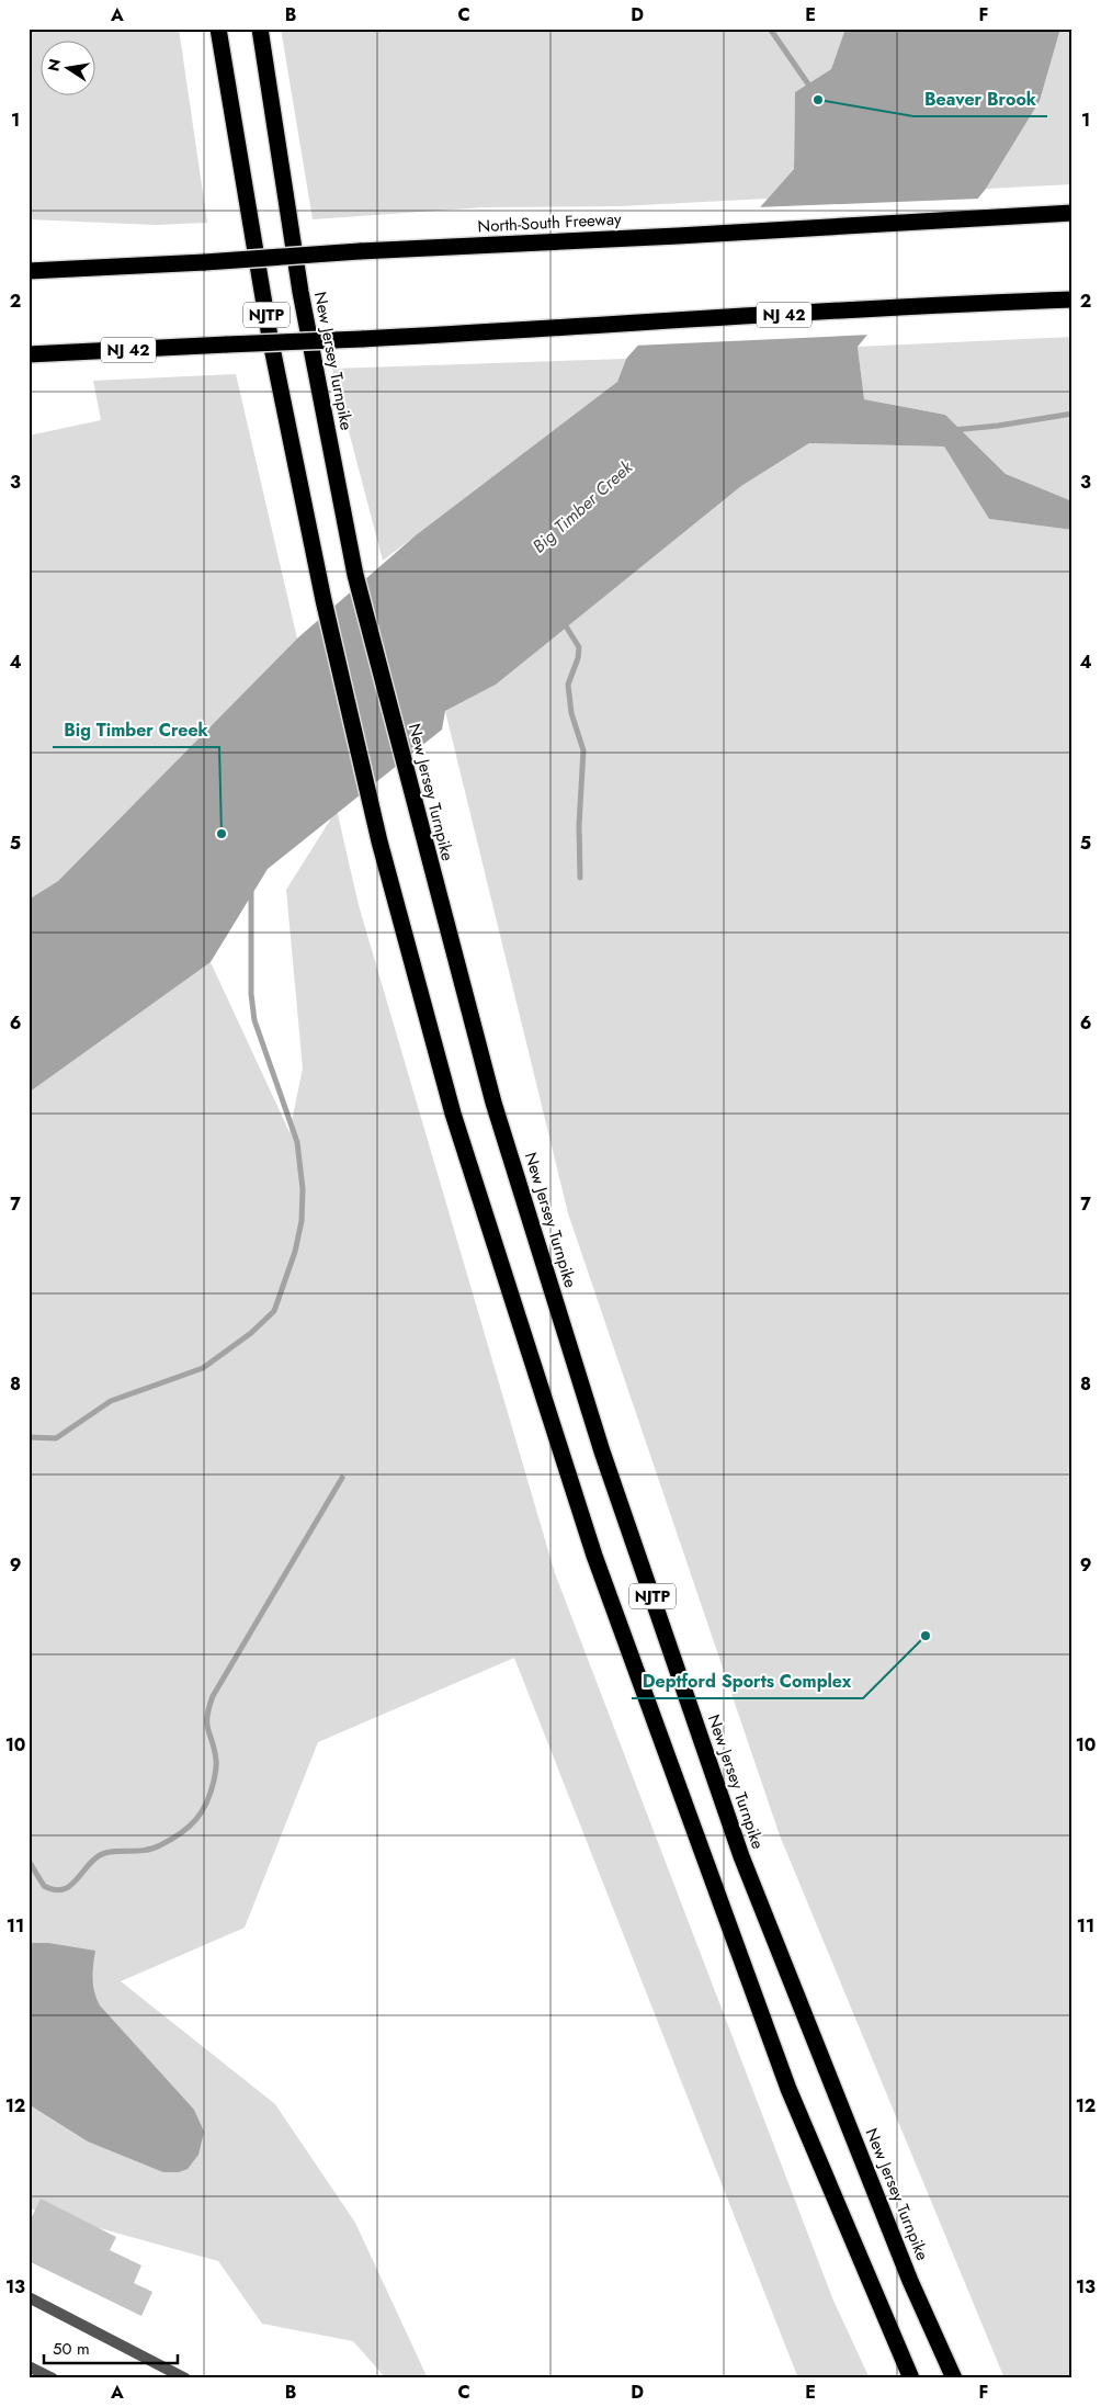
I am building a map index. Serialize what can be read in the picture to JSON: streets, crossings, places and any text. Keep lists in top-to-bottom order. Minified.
{"streets":{"highway":["North-South Freeway","NJTP","NJ 42","New Jersey Turnpike"]},"water":["Big Timber Creek"],"places":["Beaver Brook","Big Timber Creek","Deptford Sports Complex"],"scale_bar":"50 m","north":"left","grid":{"columns":["A","B","C","D","E","F"],"rows":["1","2","3","4","5","6","7","8","9","10","11","12","13"]}}
